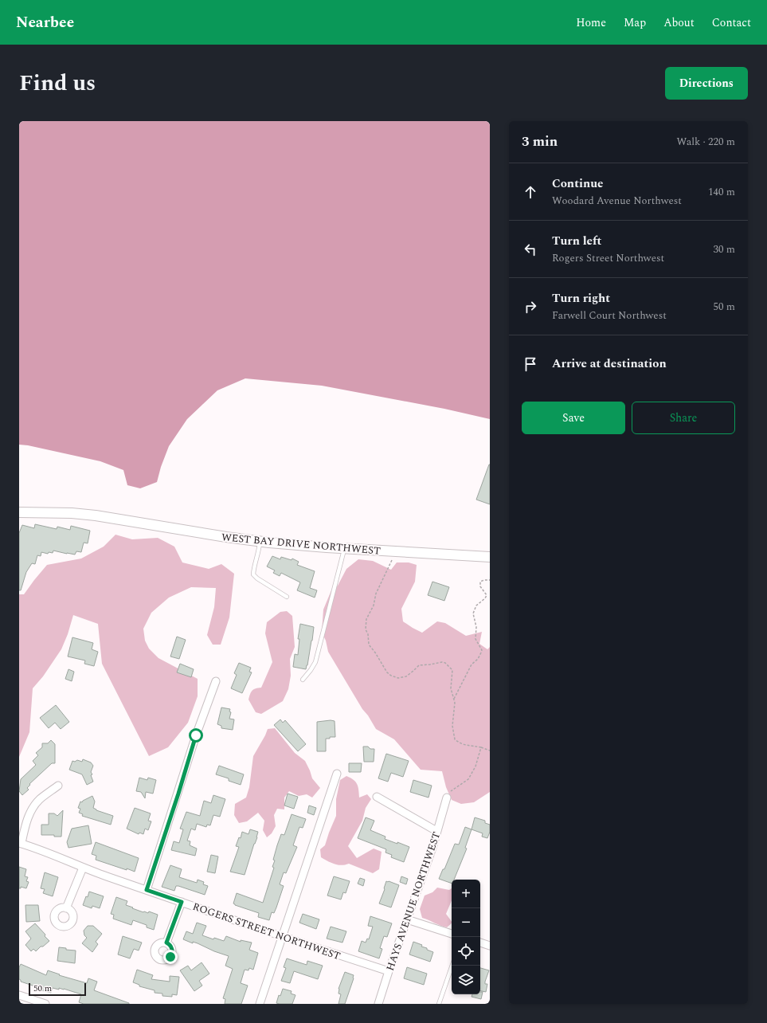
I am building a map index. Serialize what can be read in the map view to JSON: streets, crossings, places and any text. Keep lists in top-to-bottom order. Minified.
{"streets":{"street":["WEST BAY DRIVE NORTHWEST","HAYS AVENUE NORTHWEST","ROGERS STREET NORTHWEST"]},"crossings":[["HAYS AVENUE NORTHWEST","ROGERS STREET NORTHWEST"]],"scale_bar":"50 m","page":{"header":"Nearbee","nav":["Home","Map","About","Contact"],"title":"Find us","buttons":["Directions",["Save","Share"]],"heading":["3 min","Walk · 220 m"],"list":[["Continue","Woodard Avenue Northwest","140 m"],["Turn left","Rogers Street Northwest","30 m"],["Turn right","Farwell Court Northwest","50 m"],"Arrive at destination"],"map_buttons":["+","−"],"scale":"50 m"}}
